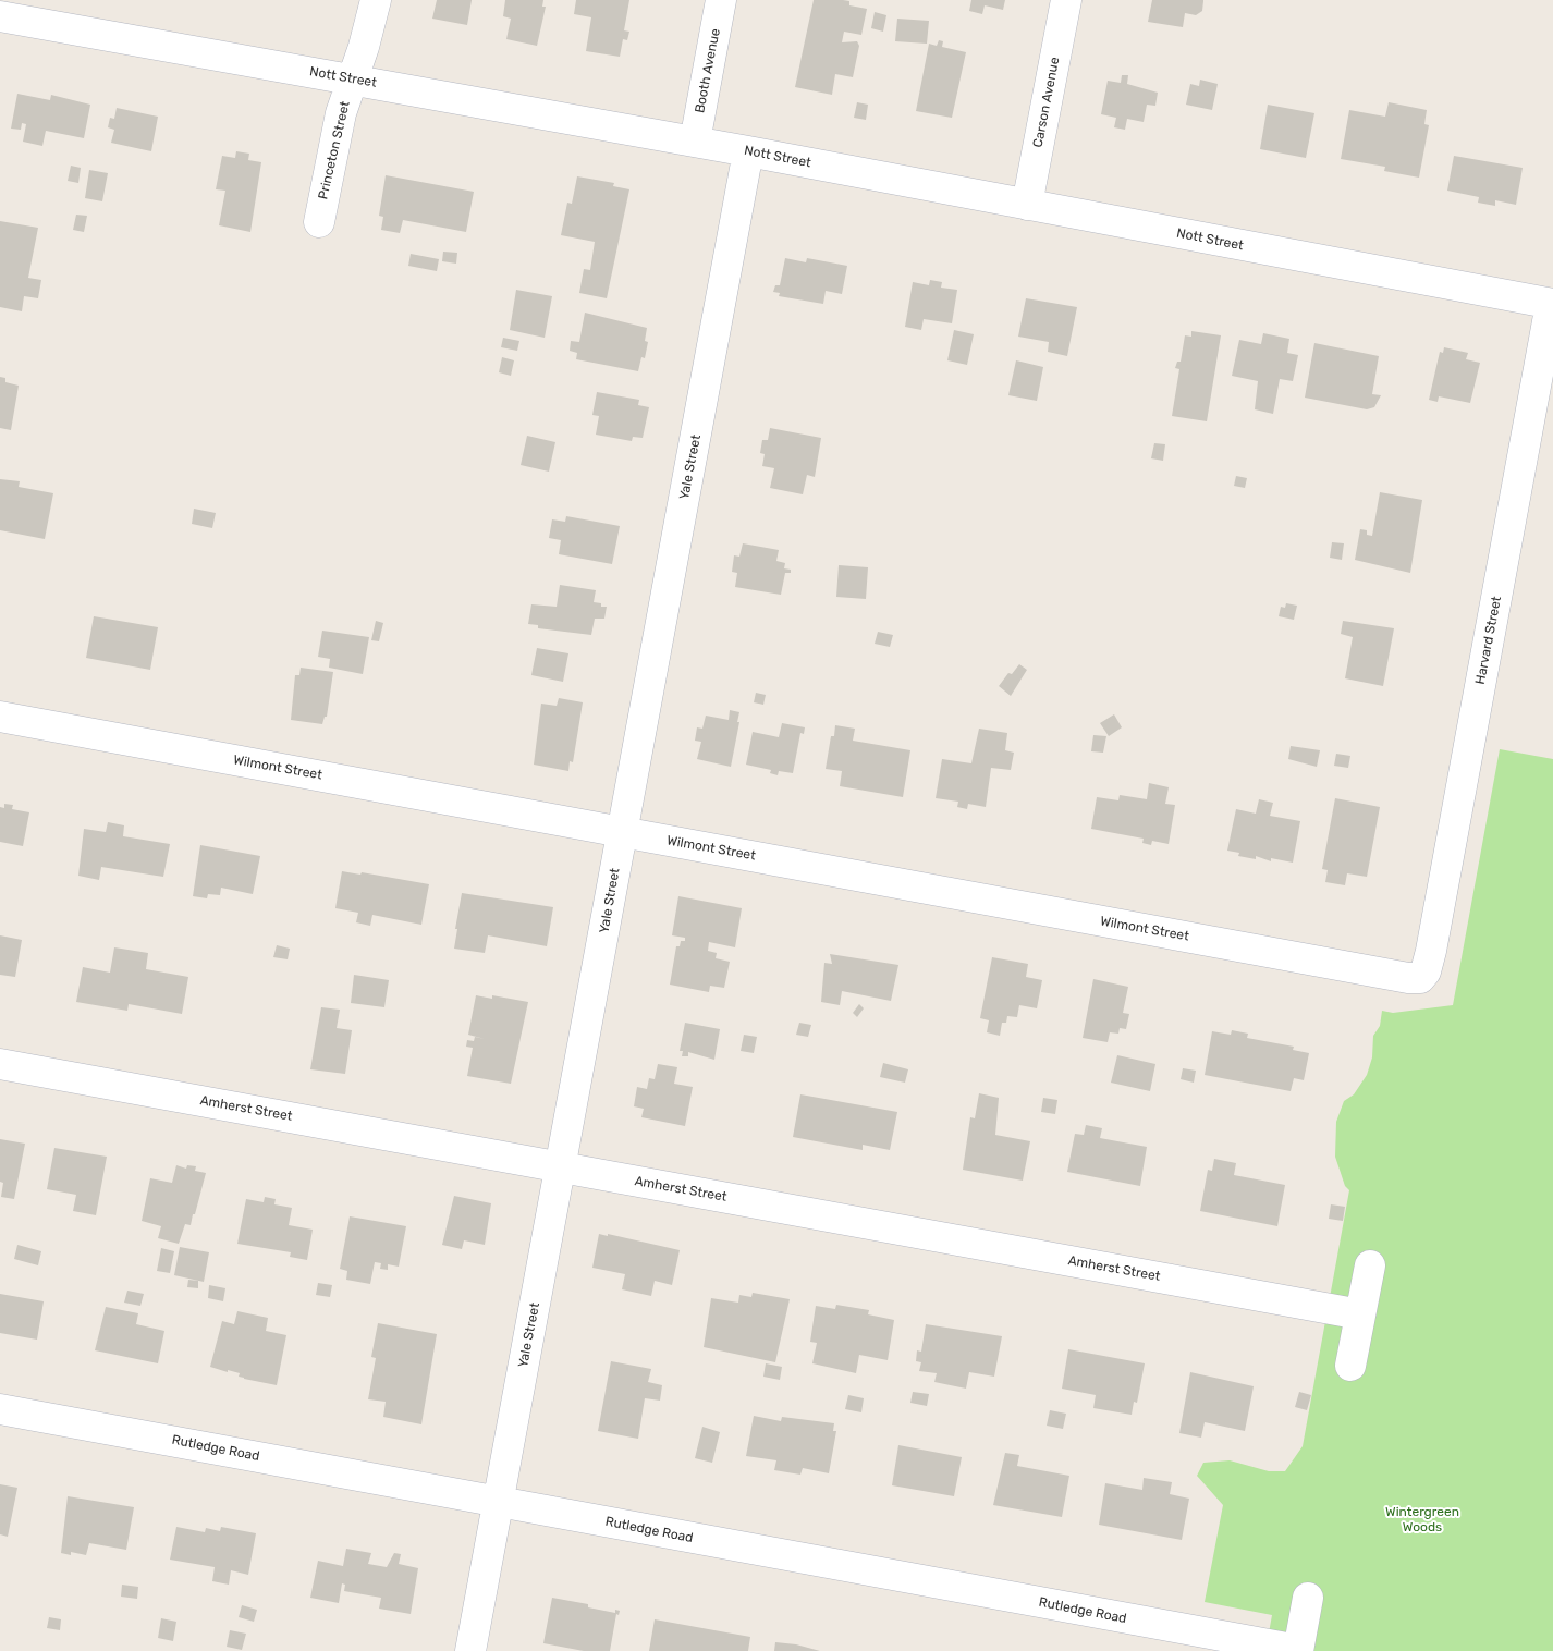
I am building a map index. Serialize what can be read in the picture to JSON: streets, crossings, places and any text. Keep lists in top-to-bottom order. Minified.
{"streets":{"street":["Booth Avenue","Nott Street","Carson Avenue","Princeton Street","Yale Street","Harvard Street","Wilmont Street","Amherst Street","Rutledge Road"]},"crossings":[["Booth Avenue","Nott Street"],["Nott Street","Carson Avenue"],["Nott Street","Princeton Street"],["Nott Street","Yale Street"],["Nott Street","Harvard Street"],["Yale Street","Wilmont Street"],["Yale Street","Amherst Street"],["Yale Street","Rutledge Road"],["Harvard Street","Wilmont Street"]],"parks":["Wintergreen Woods"]}
